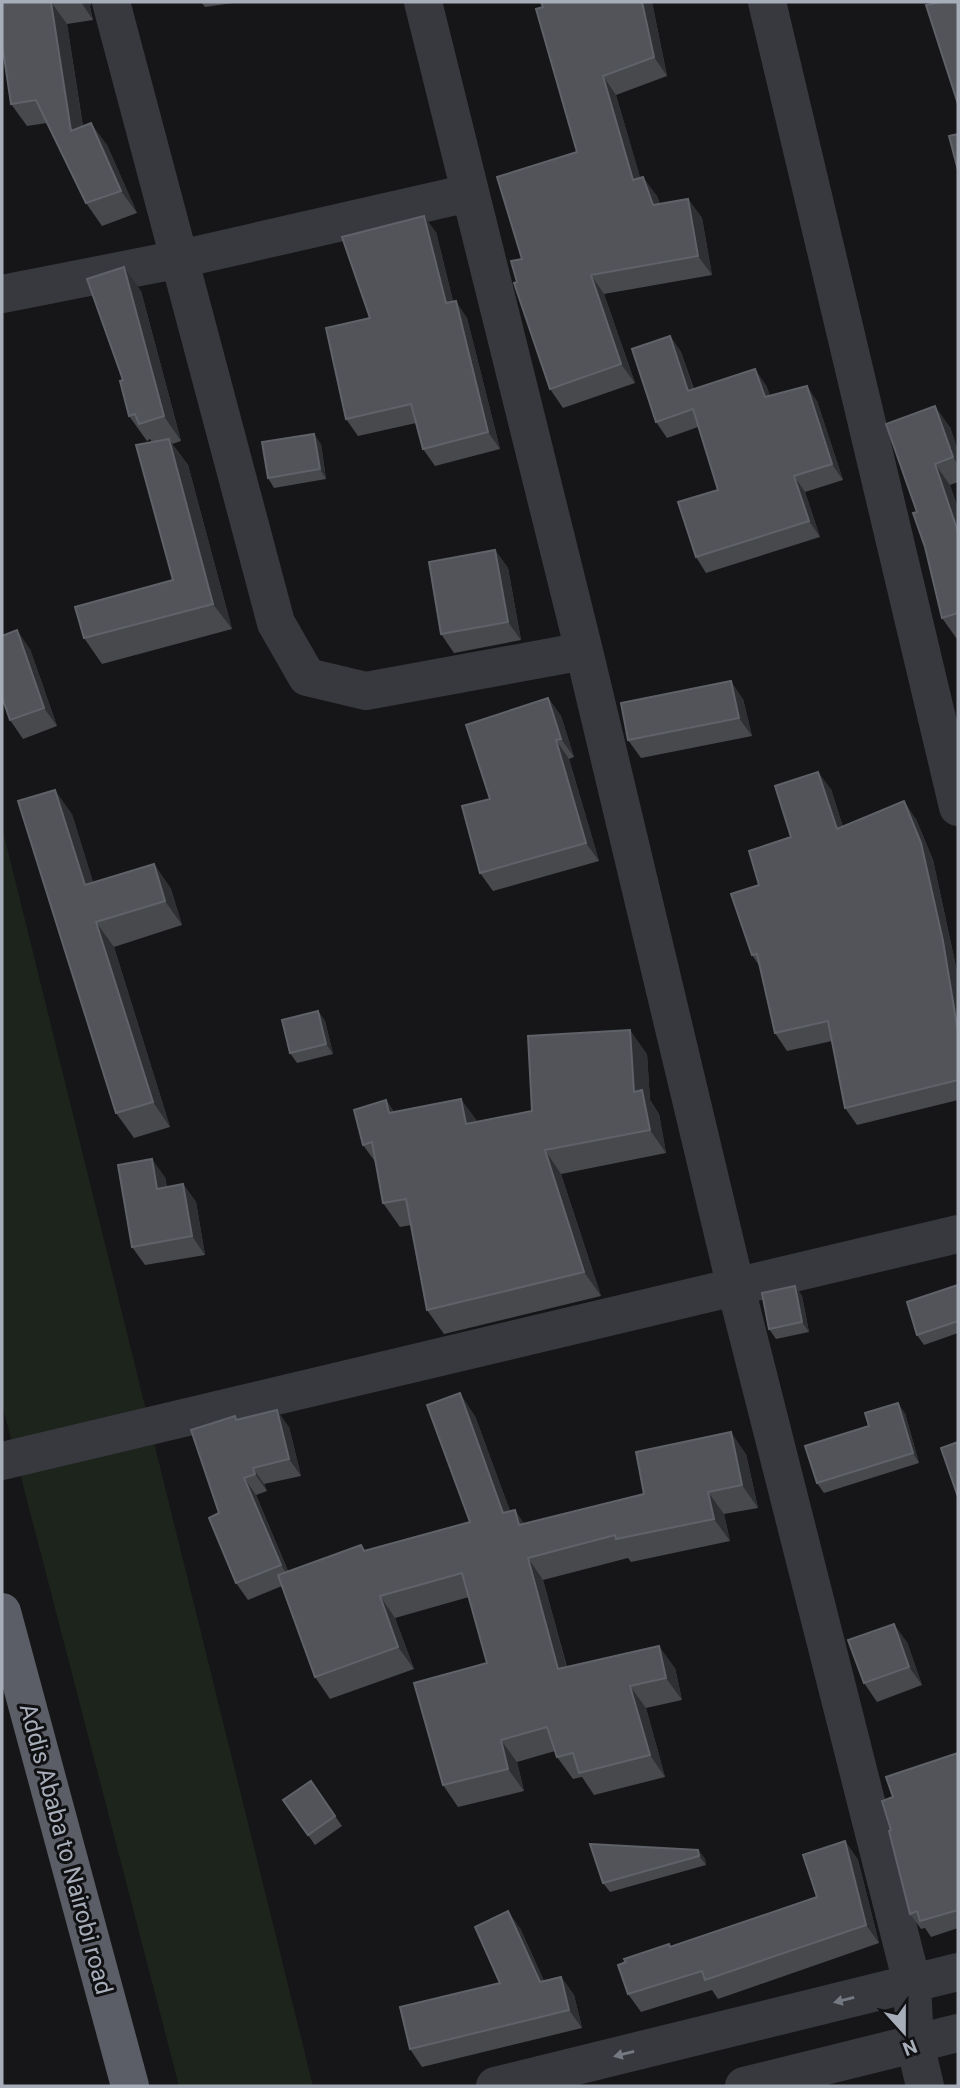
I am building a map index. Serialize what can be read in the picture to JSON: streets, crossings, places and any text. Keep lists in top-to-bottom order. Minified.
{"streets":{"highway":["Addis Ababa to Nairobi road"]},"north":"bottom"}
